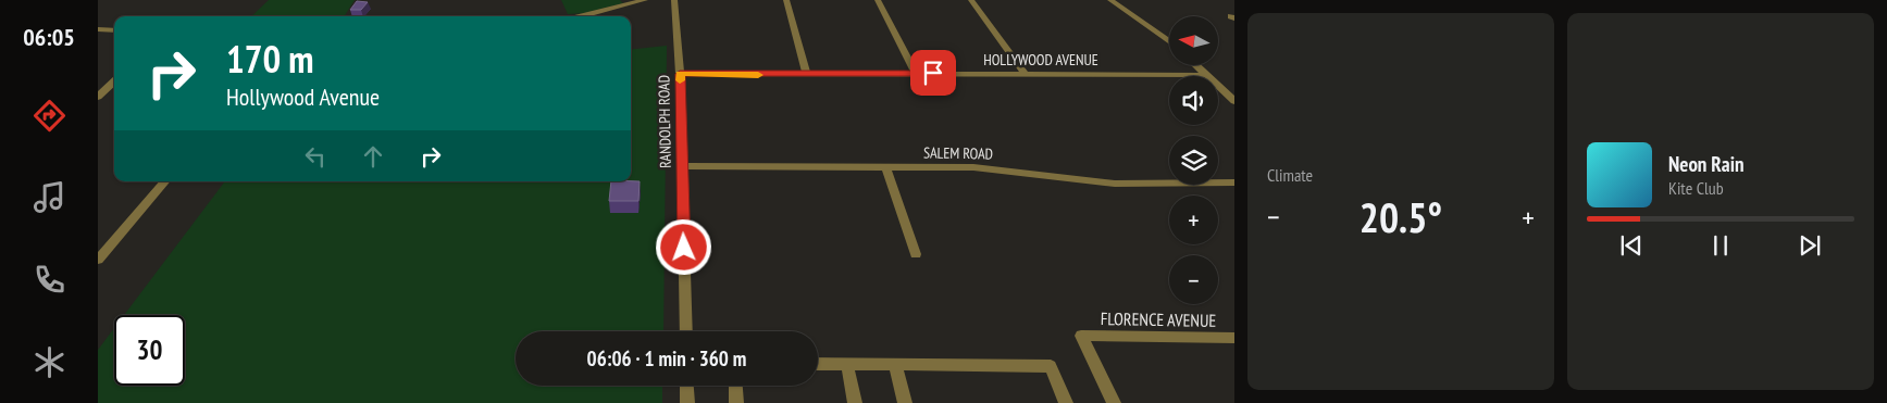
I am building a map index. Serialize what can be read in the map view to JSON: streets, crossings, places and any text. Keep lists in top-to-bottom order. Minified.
{"streets":{"street":["HOLLYWOOD AVENUE","RANDOLPH ROAD","SALEM ROAD","FLORENCE AVENUE"]},"crossings":[["HOLLYWOOD AVENUE","RANDOLPH ROAD"],["RANDOLPH ROAD","SALEM ROAD"]],"north":"left","page":{"tabs":"06:05","tile":"Climate","map_buttons":["+","−"],"turn":["170 m","Hollywood Avenue"],"song":["Neon Rain","Kite Club"],"heat":["−","20.5°","+"],"limit":"30","trip":"06:06 · 1 min · 360 m"}}
